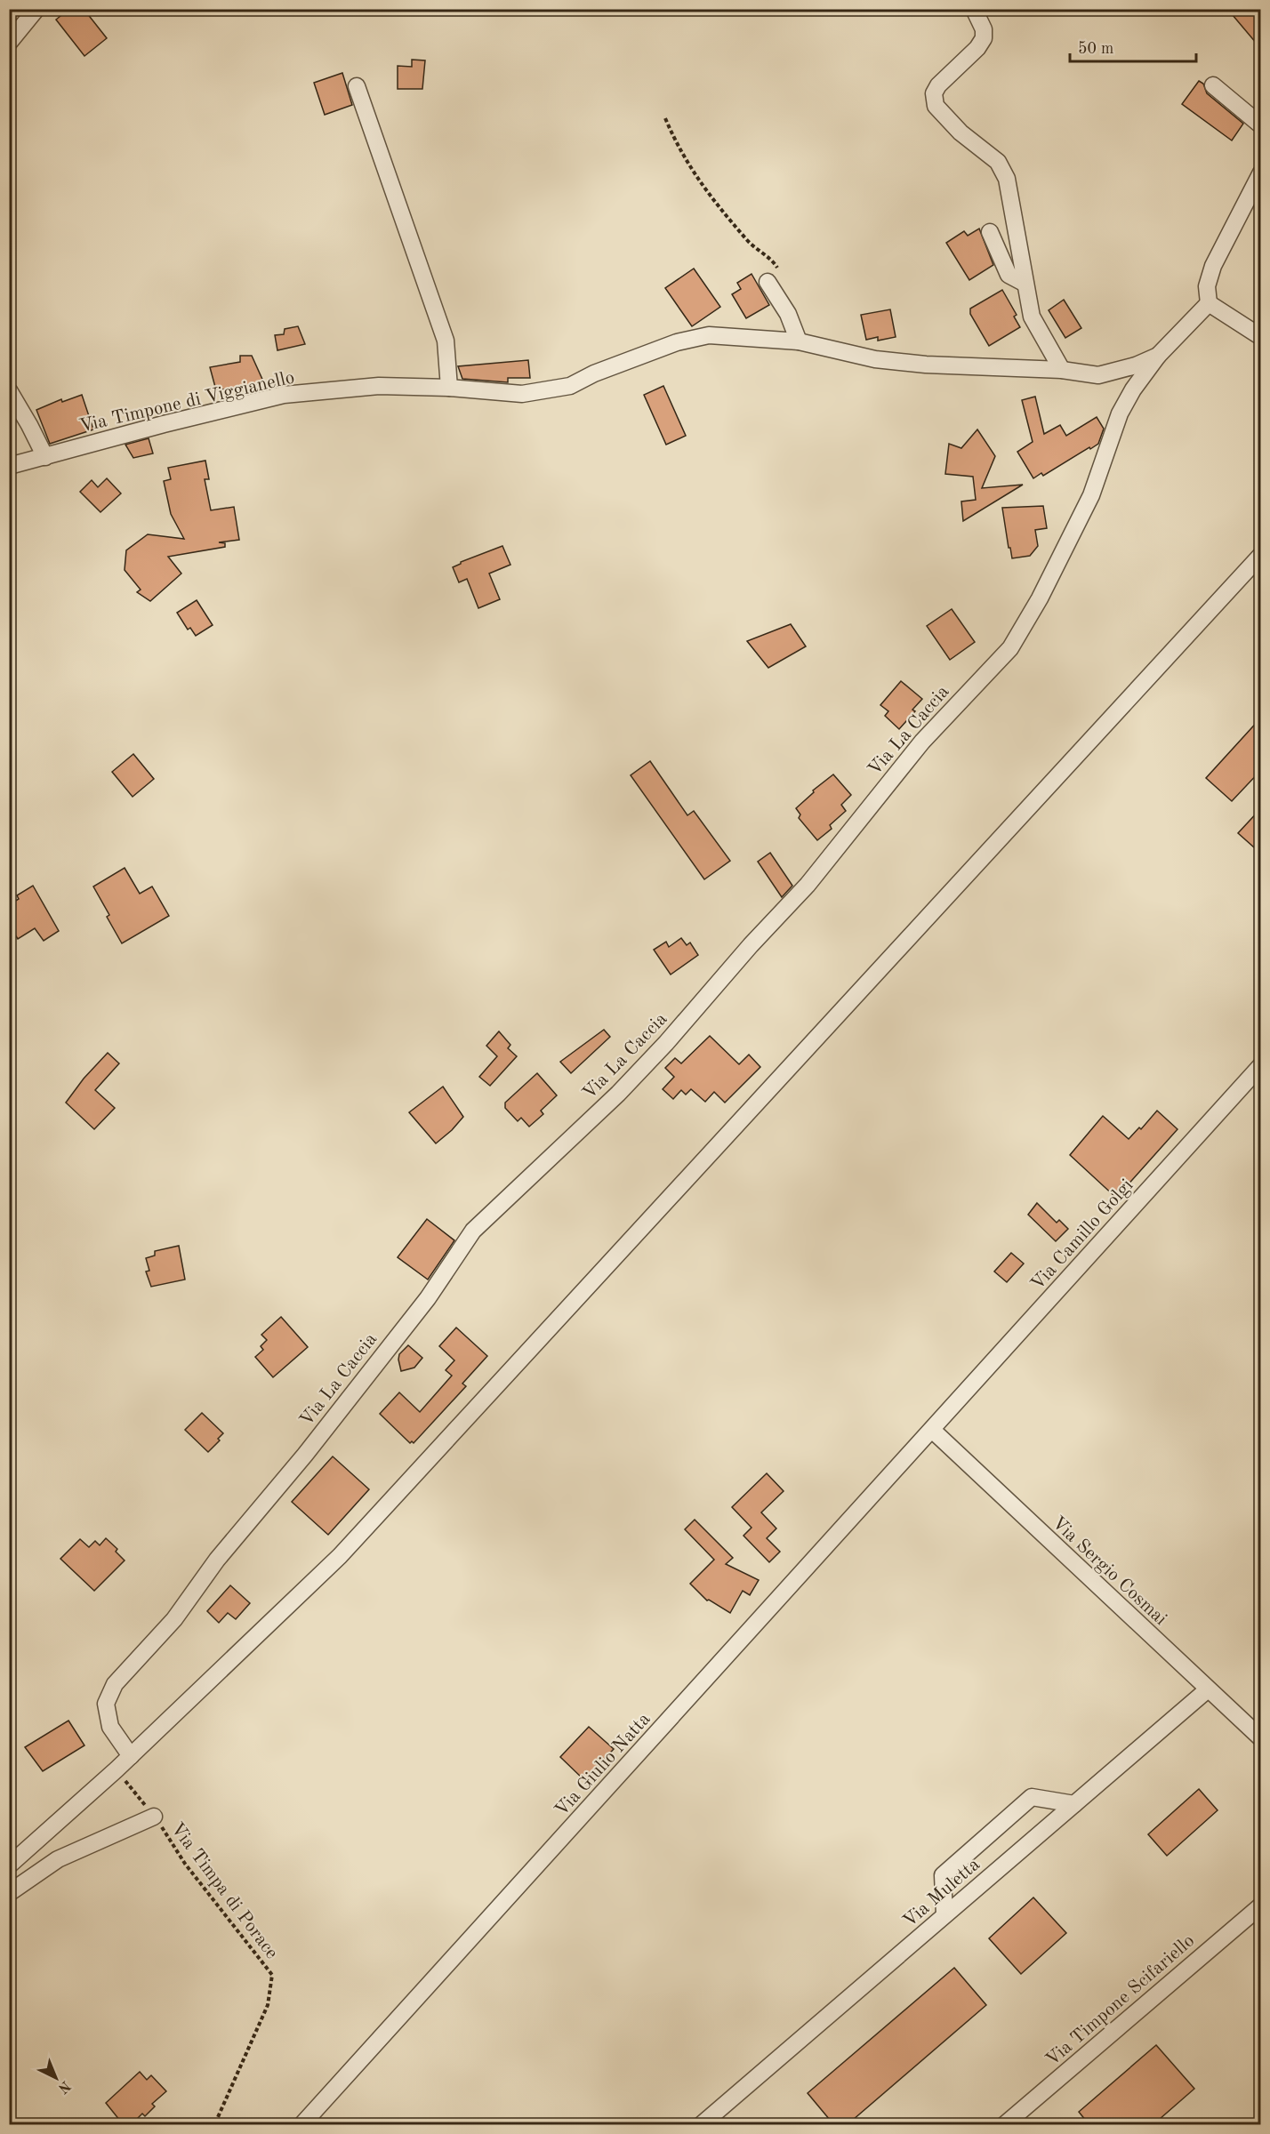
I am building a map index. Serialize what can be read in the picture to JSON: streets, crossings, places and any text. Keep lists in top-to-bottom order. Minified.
{"streets":{"street":["Via Timpone di Viggianello","Via La Caccia","Via Camillo Golgi","Via Sergio Cosmai","Via Giulio Natta","Via Muletta","Via Timpone Scifariello"],"path":["Via Timpa di Porace"]},"crossings":[["Via Timpone di Viggianello","Via La Caccia"],["Via Camillo Golgi","Via Sergio Cosmai"],["Via Camillo Golgi","Via Giulio Natta"],["Via Sergio Cosmai","Via Giulio Natta"],["Via Sergio Cosmai","Via Muletta"]],"scale_bar":"50 m","north":"bottom right"}
